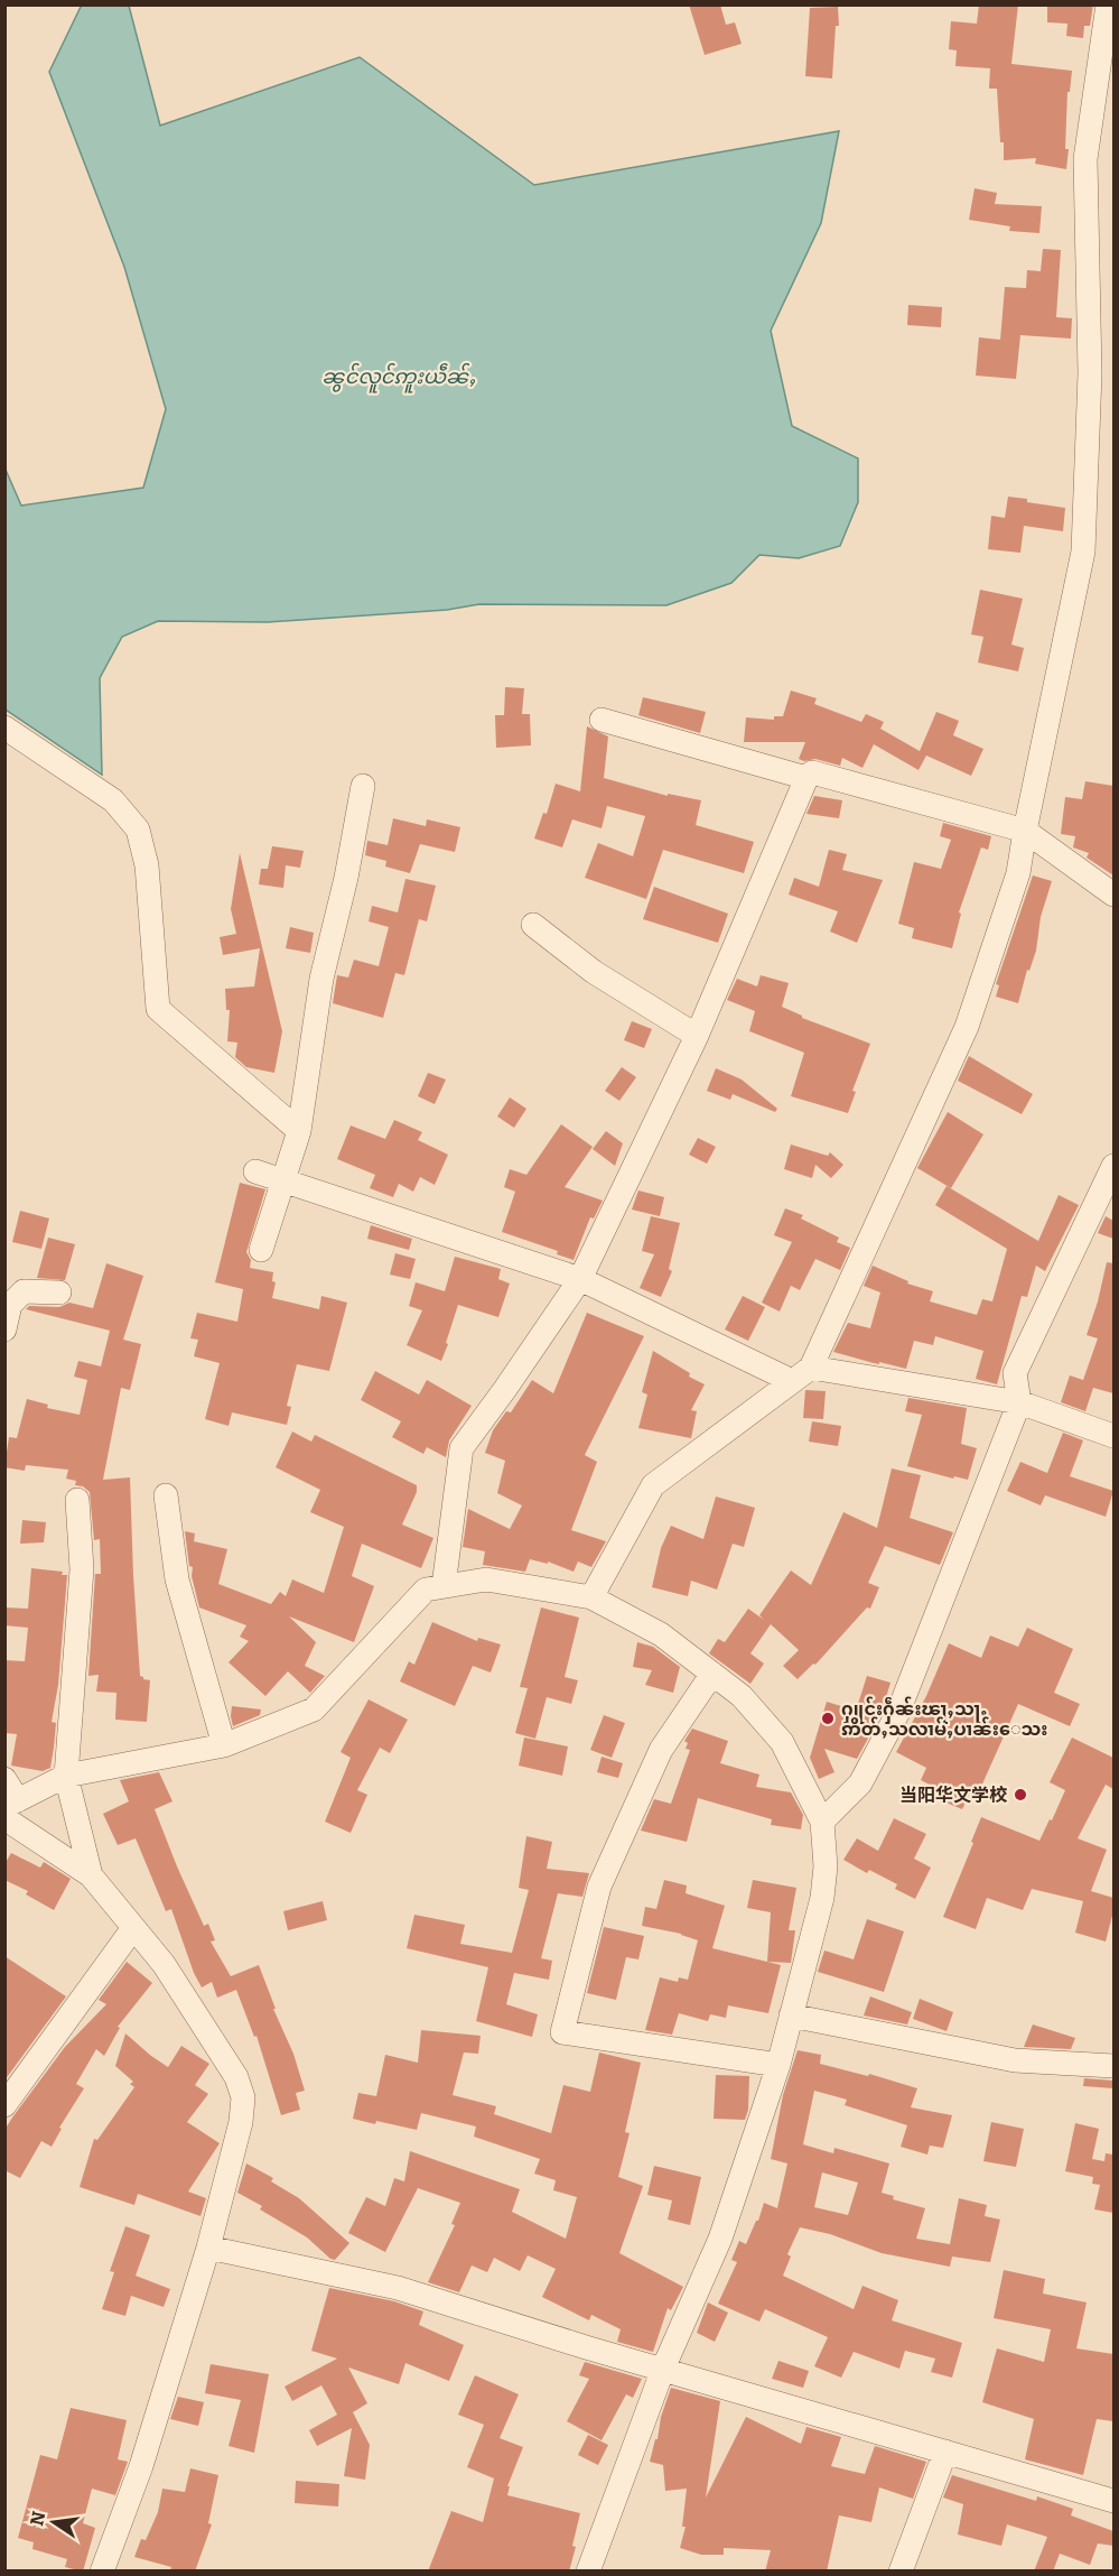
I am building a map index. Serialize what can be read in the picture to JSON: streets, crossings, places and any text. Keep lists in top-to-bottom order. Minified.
{"water":["ၼွင်လူင်ဢူးယဵၼ်ႇ"],"places":["ႁူင်းႁဵၼ်းၽႃႇသႃႇ ဢိတ်ႇသလၢမ်ႇပၢၼ်းေသး","当阳华文学校"],"north":"left"}
